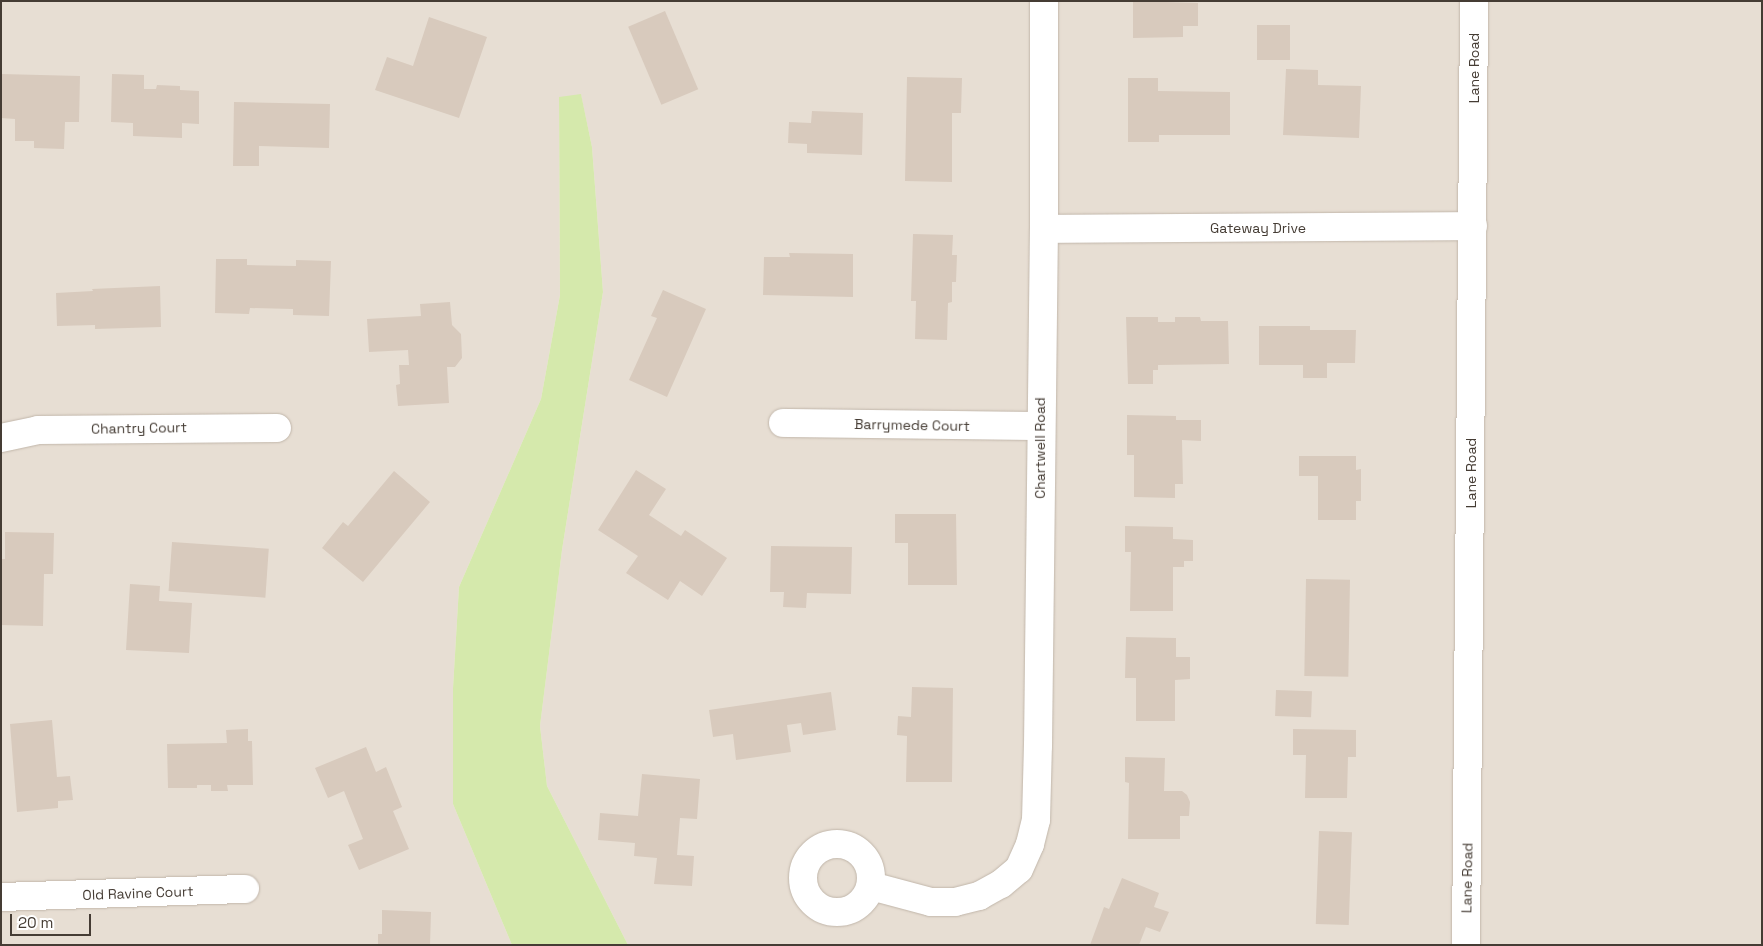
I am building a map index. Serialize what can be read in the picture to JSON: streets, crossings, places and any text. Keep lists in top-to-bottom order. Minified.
{"streets":{"street":["Lane Road","Gateway Drive","Barrymede Court","Chantry Court","Chartwell Road","Old Ravine Court"]},"crossings":[["Lane Road","Gateway Drive"],["Gateway Drive","Chartwell Road"],["Barrymede Court","Chartwell Road"]],"scale_bar":"20 m"}
